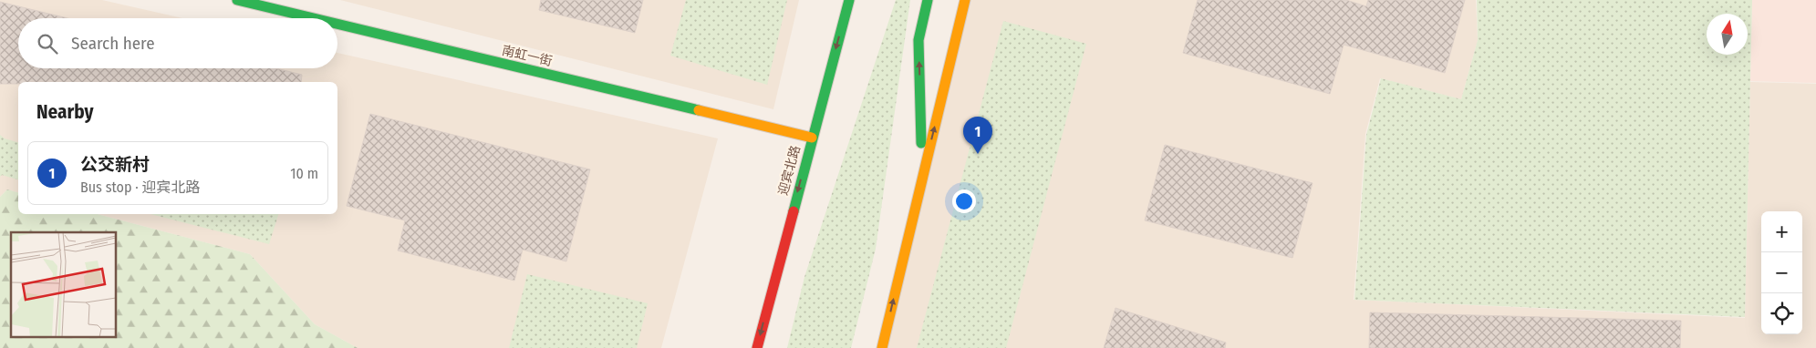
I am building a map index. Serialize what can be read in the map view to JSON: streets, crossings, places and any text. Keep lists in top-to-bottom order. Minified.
{"streets":{"main road":["南虹一街","迎宾北路"]},"crossings":[["南虹一街","迎宾北路"]],"one_way":["迎宾北路"],"north":"top","page":{"search":"Search here","heading":"Nearby","pins":"1","list":[{"mark":"1","name":"公交新村","note":"Bus stop · 迎宾北路","value":"10 m"}],"map_buttons":["+","−"]}}
